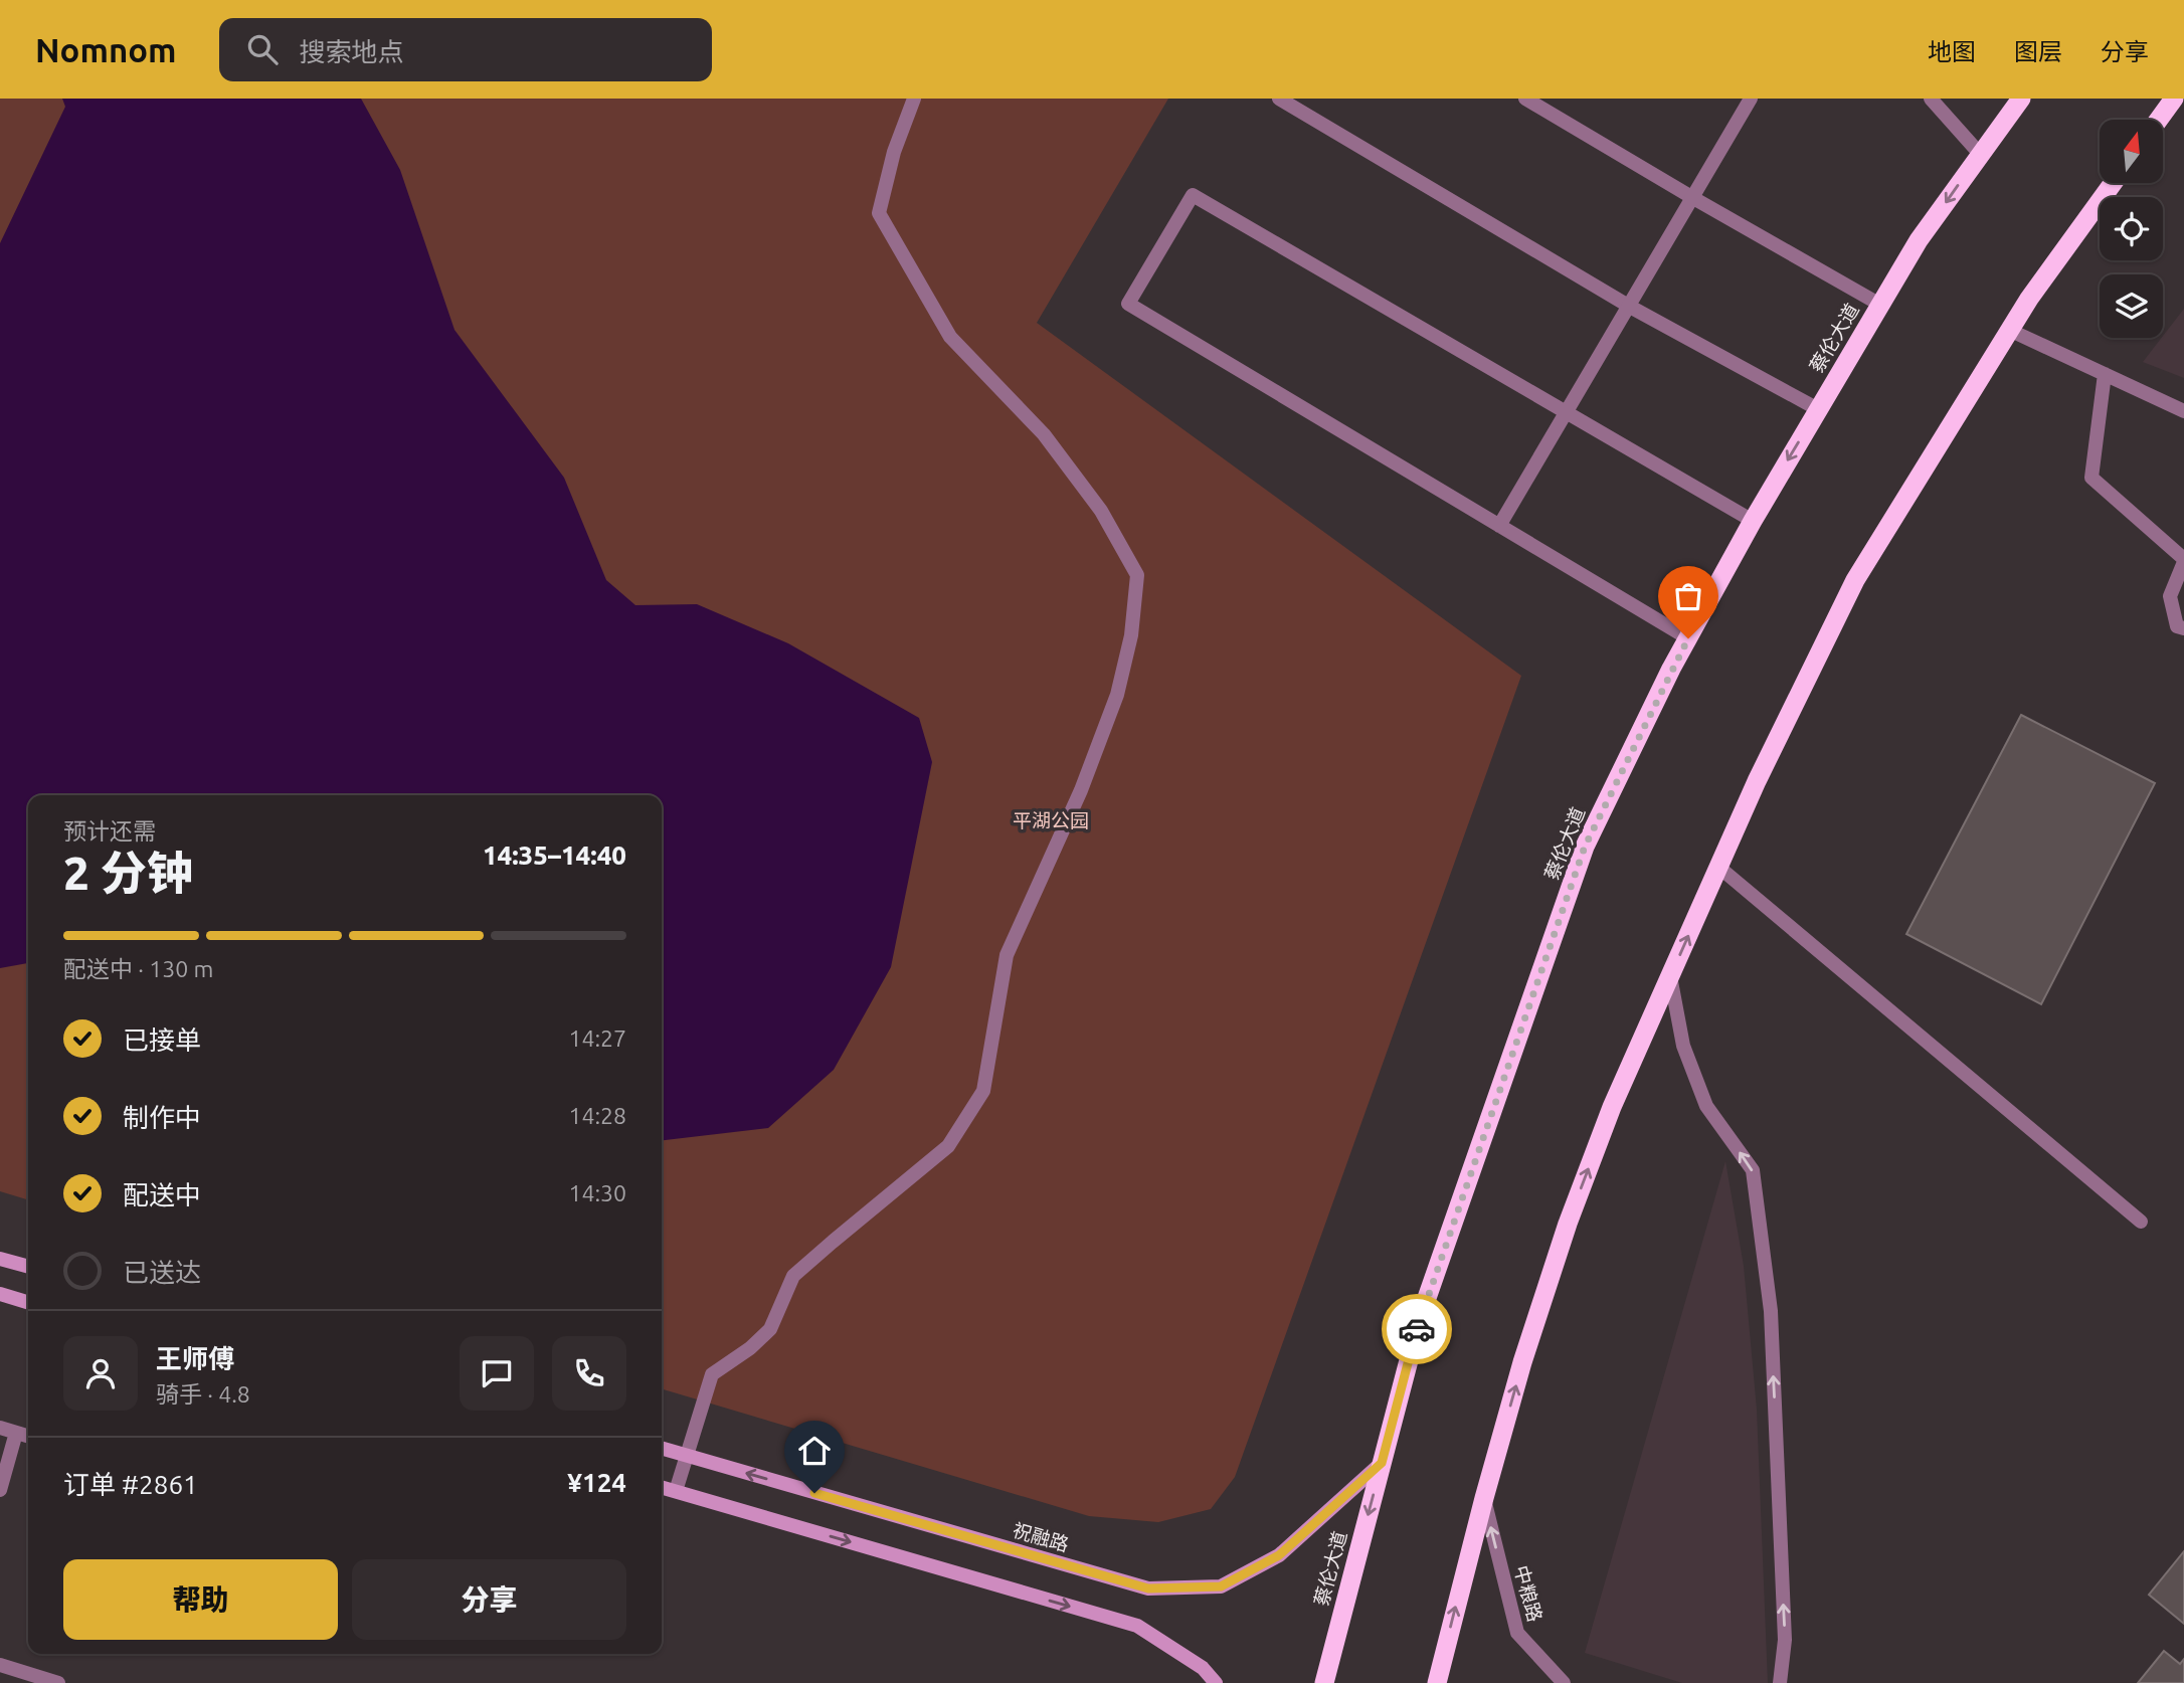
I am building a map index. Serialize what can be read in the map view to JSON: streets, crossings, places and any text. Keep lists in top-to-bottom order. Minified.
{"streets":{"highway":["蔡伦大道"],"main road":["祝融路"],"street":["中粮路"]},"crossings":[["蔡伦大道","祝融路"]],"one_way":["中粮路"],"parks":["平湖公园"],"north":"top","page":{"header":"Nomnom","search":"搜索地点","nav":["地图","图层","分享"],"heading":["2 分钟","预计还需","14:35–14:40"],"panel":["王师傅","骑手 · 4.8","订单 #2861","¥124"],"bar":"配送中 · 130 m","list":[["已接单","14:27"],["制作中","14:28"],["配送中","14:30"],"已送达"],"buttons":["帮助","分享"]}}
